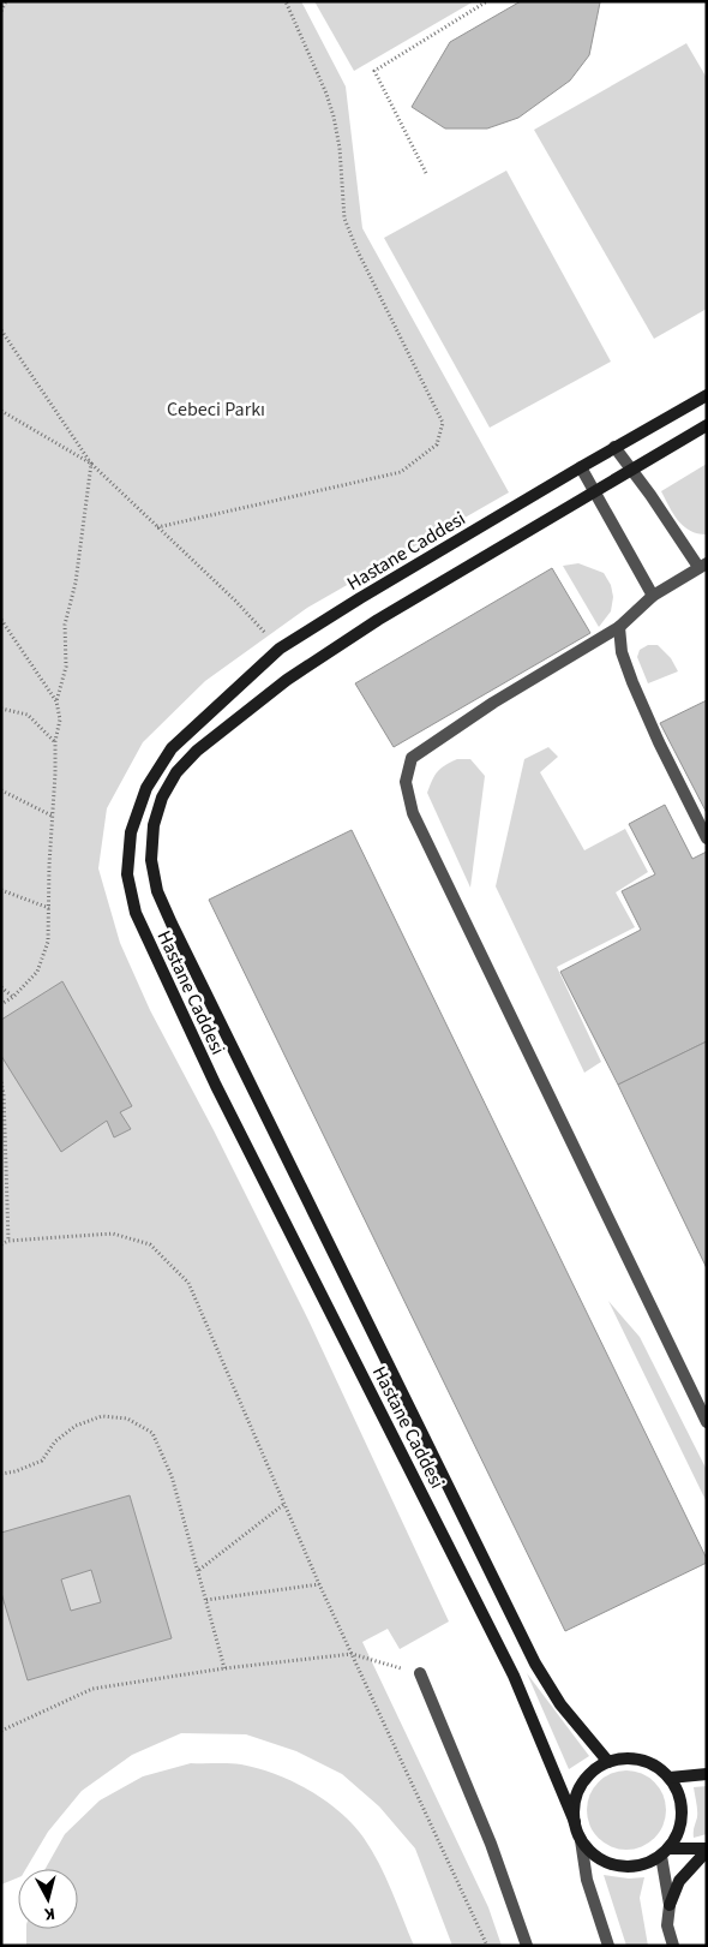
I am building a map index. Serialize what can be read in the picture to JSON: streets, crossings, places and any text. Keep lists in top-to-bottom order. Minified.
{"streets":{"main road":["Hastane Caddesi"]},"parks":["Cebeci Parkı"],"north":"bottom"}
